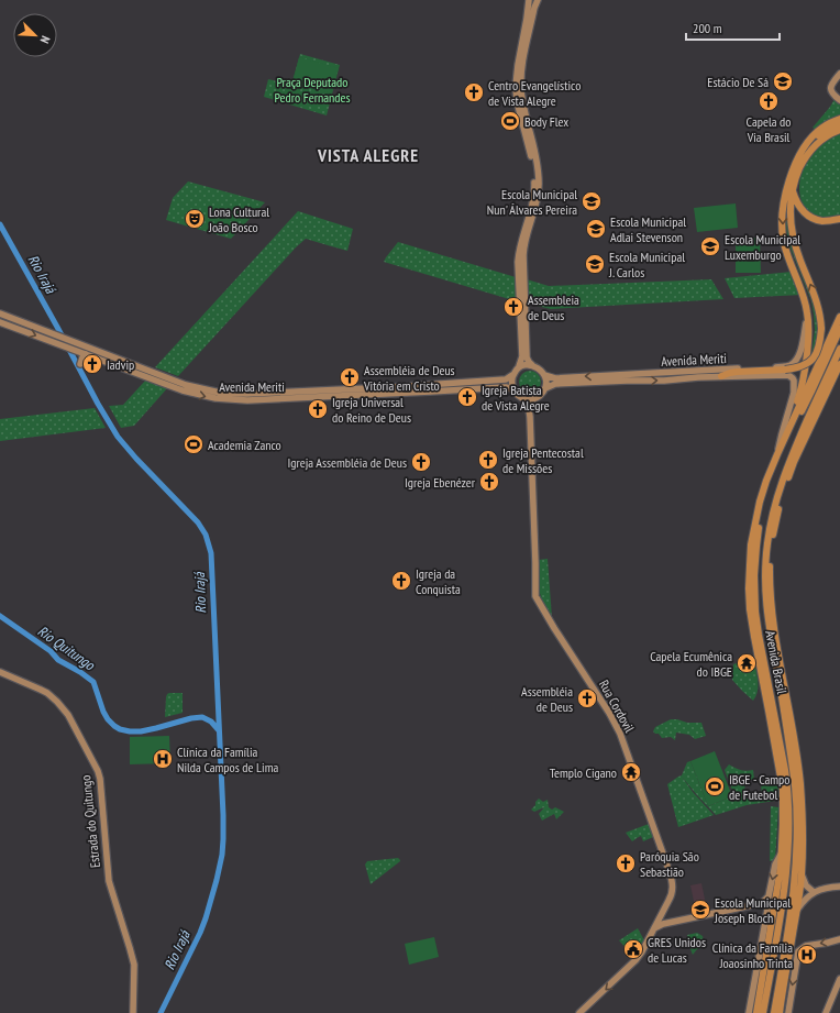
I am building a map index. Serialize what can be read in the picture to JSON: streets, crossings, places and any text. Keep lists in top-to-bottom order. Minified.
{"streets":{"highway":["Avenida Brasil"],"main road":["Avenida Meriti","Rua Cordovil","Estrada do Quitungo"]},"crossings":[["Avenida Meriti","Rua Cordovil"]],"districts":["VISTA ALEGRE"],"water":["Rio Irajá","Rio Quitungo"],"parks":["Praça Deputado Pedro Fernandes"],"places":{"school or university":["Estácio De Sá","Escola Municipal Nun' Álvares Pereira","Escola Municipal Adlai Stevenson","Escola Municipal Luxemburgo","Escola Municipal J. Carlos","Escola Municipal Joseph Bloch"],"church":["Centro Evangelístico de Vista Alegre","Capela do Via Brasil","Assembleia de Deus","Iadvip","Assembléia de Deus Vitória em Cristo","Igreja Batista de Vista Alegre","Igreja Universal do Reino de Deus","Igreja Pentecostal de Missões","Igreja Assembléia de Deus","Igreja Ebenézer","Igreja da Conquista","Assembléia de Deus","Paróquia São Sebastião"],"sports":["Body Flex","Academia Zanco","IBGE - Campo de Futebol"],"theatre":["Lona Cultural João Bosco"],"temple":["Capela Ecumênica do IBGE","Templo Cigano"],"hospital":["Clínica da Família Nilda Campos de Lima","Clínica da Família Joaosinho Trinta"],"public building":["GRES Unidos de Lucas"]},"scale_bar":"200 m","north":"bottom right"}
